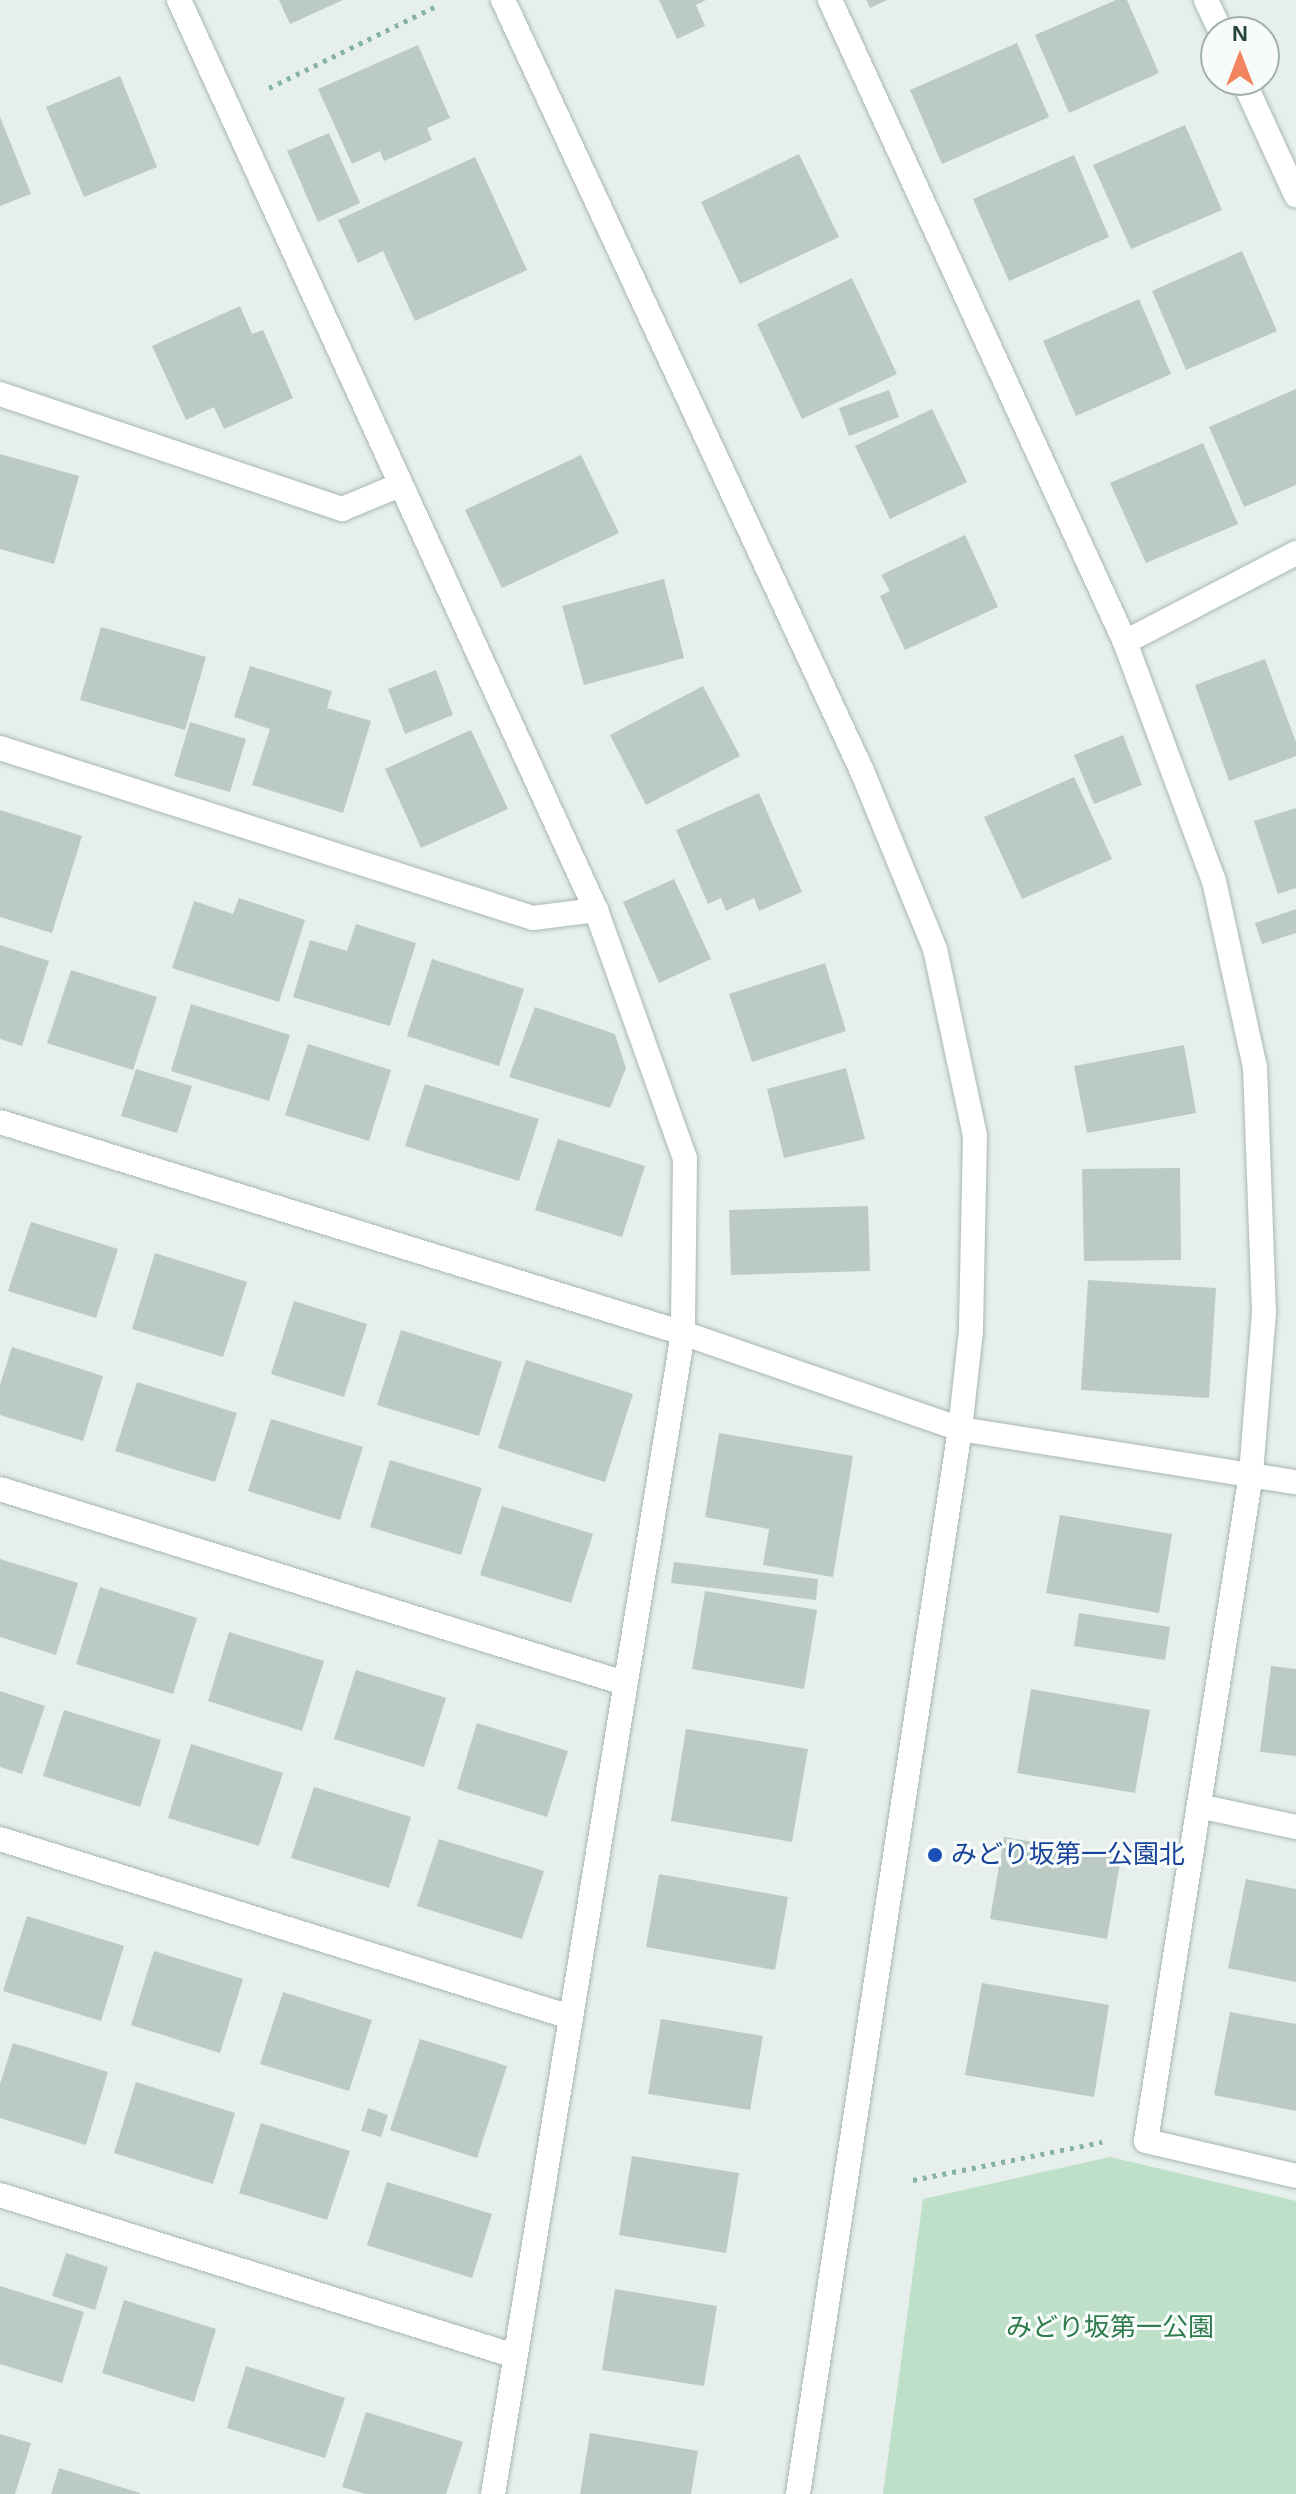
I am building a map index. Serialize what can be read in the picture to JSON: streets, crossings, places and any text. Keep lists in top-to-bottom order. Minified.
{"parks":["みどり坂第一公園"],"places":["みどり坂第一公園北"],"north":"top"}
